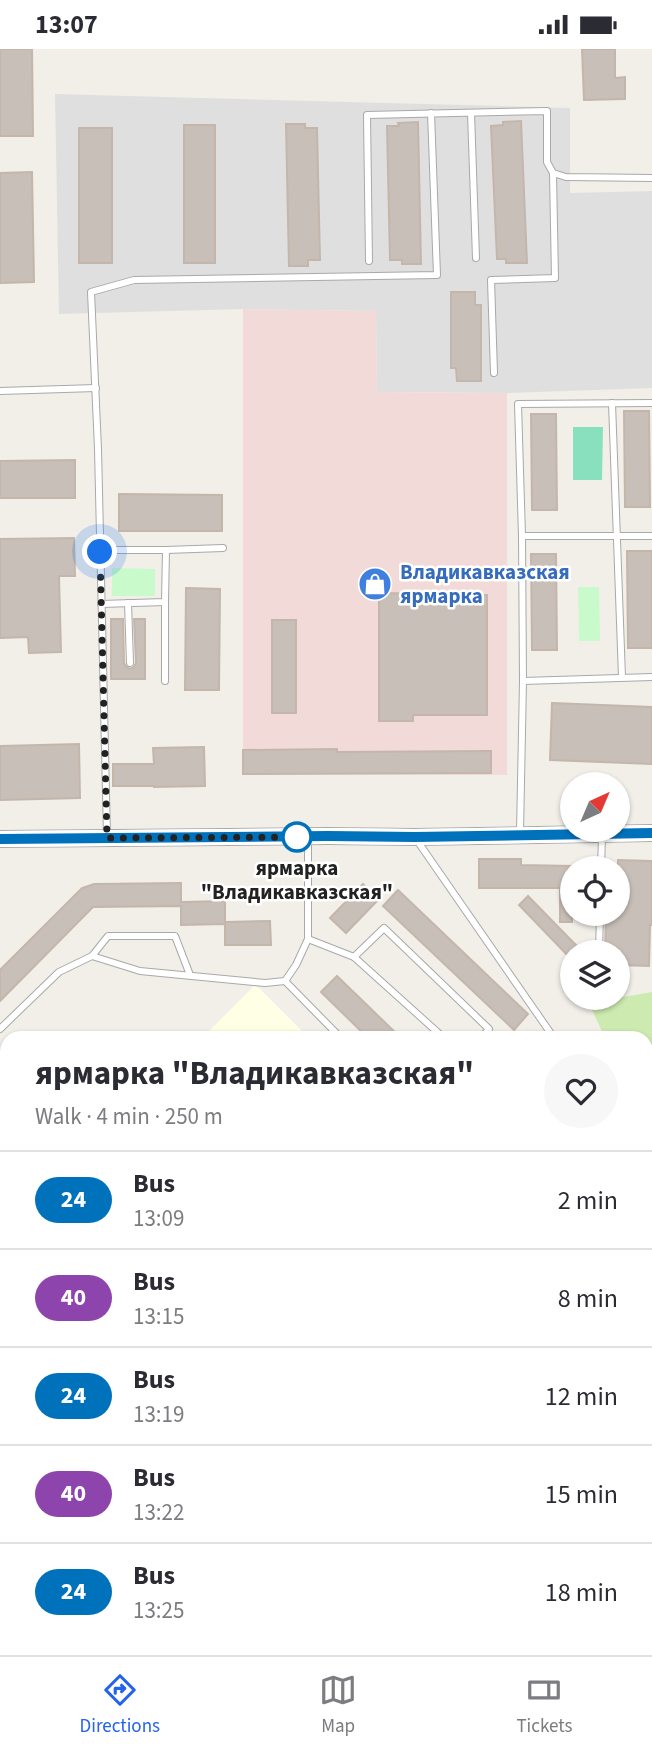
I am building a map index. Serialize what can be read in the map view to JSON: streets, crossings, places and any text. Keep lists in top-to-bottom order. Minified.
{"places":{"shop":["Владикавказская ярмарка"],"other":["ярмарка \"Владикавказская\""]},"lines":["bus line 24"],"north":"top right","page":{"status":"13:07","heading":["ярмарка \"Владикавказская\"","Walk · 4 min · 250 m"],"list":[{"mark":"24","name":"Bus","note":"13:09","value":"2 min"},{"mark":"40","name":"Bus","note":"13:15","value":"8 min"},{"mark":"24","name":"Bus","note":"13:19","value":"12 min"},{"mark":"40","name":"Bus","note":"13:22","value":"15 min"},{"mark":"24","name":"Bus","note":"13:25","value":"18 min"}],"tabs":["Directions","Map","Tickets"]}}
